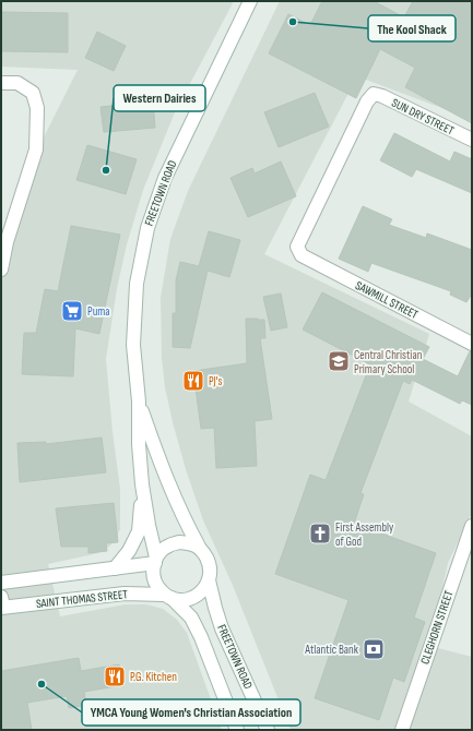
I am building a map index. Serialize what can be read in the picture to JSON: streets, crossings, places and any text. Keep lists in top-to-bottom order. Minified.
{"streets":{"main road":["SUN DRY STREET","FREETOWN ROAD","SAWMILL STREET","SAINT THOMAS STREET","CLEGHORN STREET"]},"crossings":[["SUN DRY STREET","SAWMILL STREET"],["FREETOWN ROAD","SAINT THOMAS STREET"]],"places":{"other":["The Kool Shack","Western Dairies","YMCA Young Women's Christian Association"],"supermarket":["Puma"],"school or university":["Central Christian Primary School"],"restaurant":["PJ's","P.G. Kitchen"],"church":["First Assembly of God"],"bank":["Atlantic Bank"]}}
